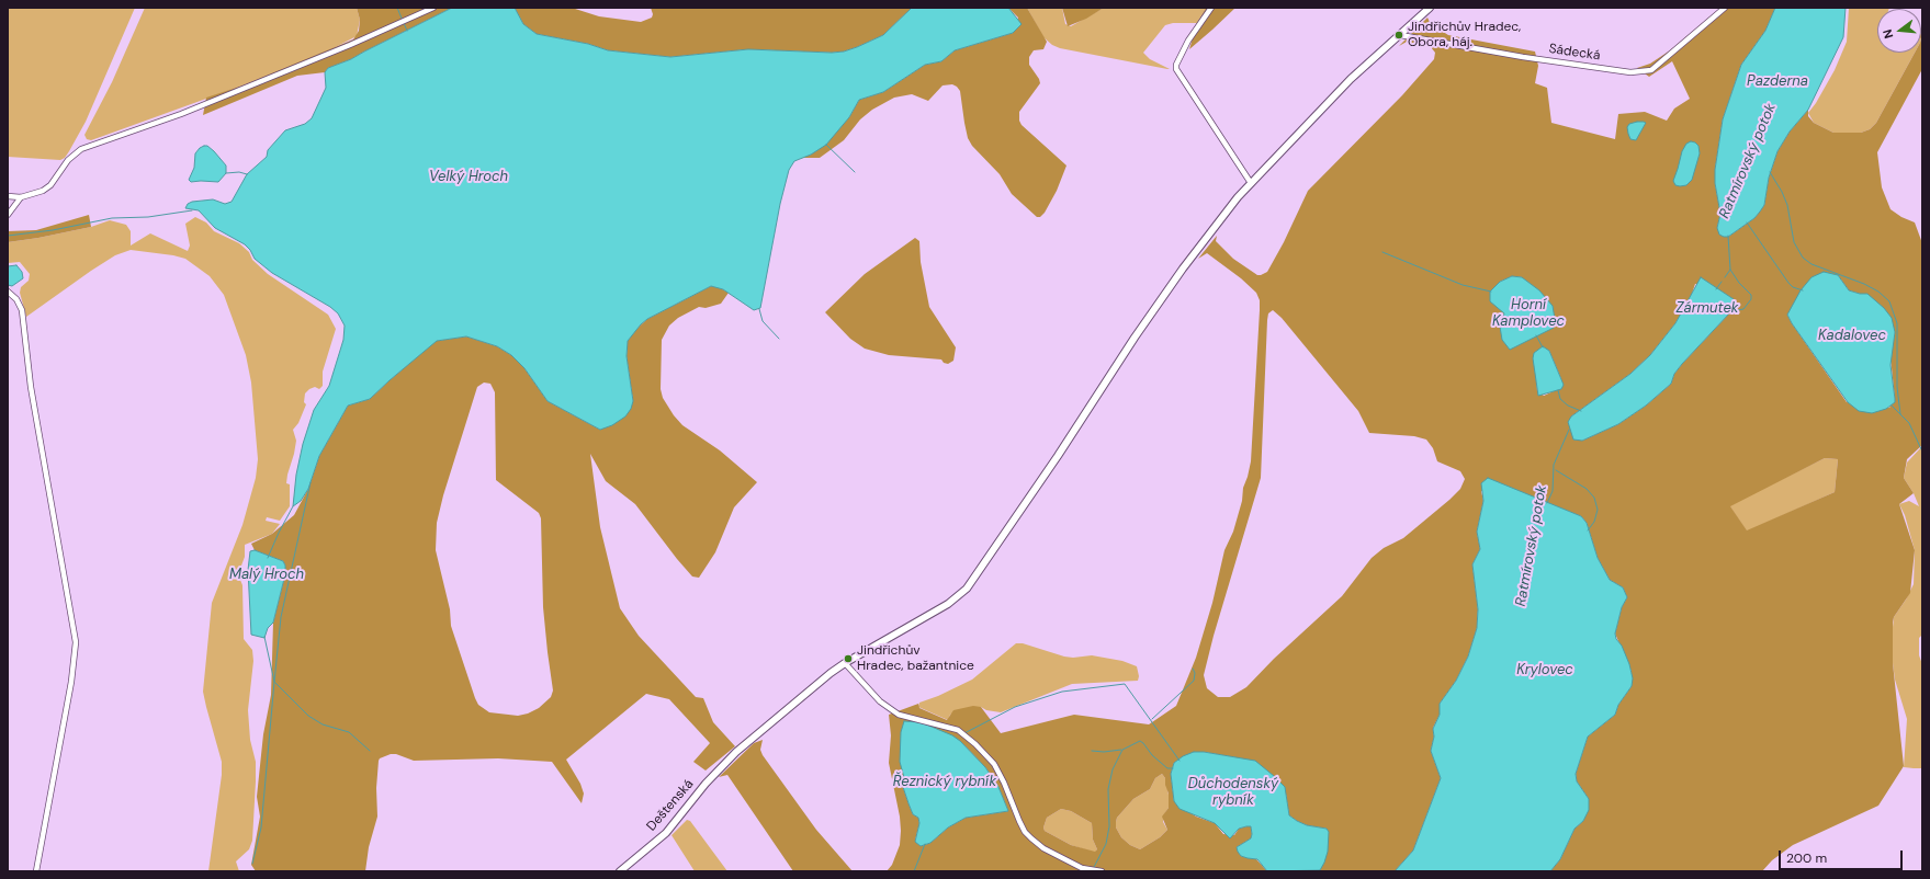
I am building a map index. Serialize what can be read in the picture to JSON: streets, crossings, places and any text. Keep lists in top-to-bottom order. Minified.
{"streets":{"main road":["Deštenská"],"street":["Sádecká"]},"crossings":[["Sádecká","Deštenská"]],"water":["Pazderna","Ratmírovský potok","Velký Hroch","Horní Kamplovec","Zármutek","Kadalovec","Malý Hroch","Krylovec","Řeznický rybník","Důchodenský rybník"],"places":["Jindřichův Hradec, Obora, háj.","Jindřichův Hradec, bažantnice"],"scale_bar":"200 m","north":"left"}
